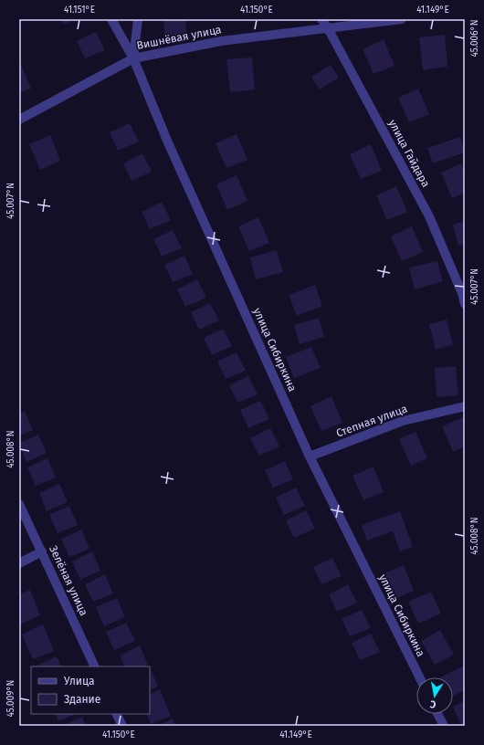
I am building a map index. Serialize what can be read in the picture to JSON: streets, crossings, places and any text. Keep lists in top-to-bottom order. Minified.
{"streets":{"street":["Вишнёвая улица","улица Гайдара","улица Сибиркина","Степная улица","Зелёная улица"]},"crossings":[["Вишнёвая улица","улица Гайдара"],["Вишнёвая улица","улица Сибиркина"],["улица Сибиркина","Степная улица"]],"legend":["Улица","Здание"],"north":"bottom","coordinates":["41.151°E","41.150°E","41.149°E","45.006°N","45.007°N","45.008°N","45.009°N"]}
